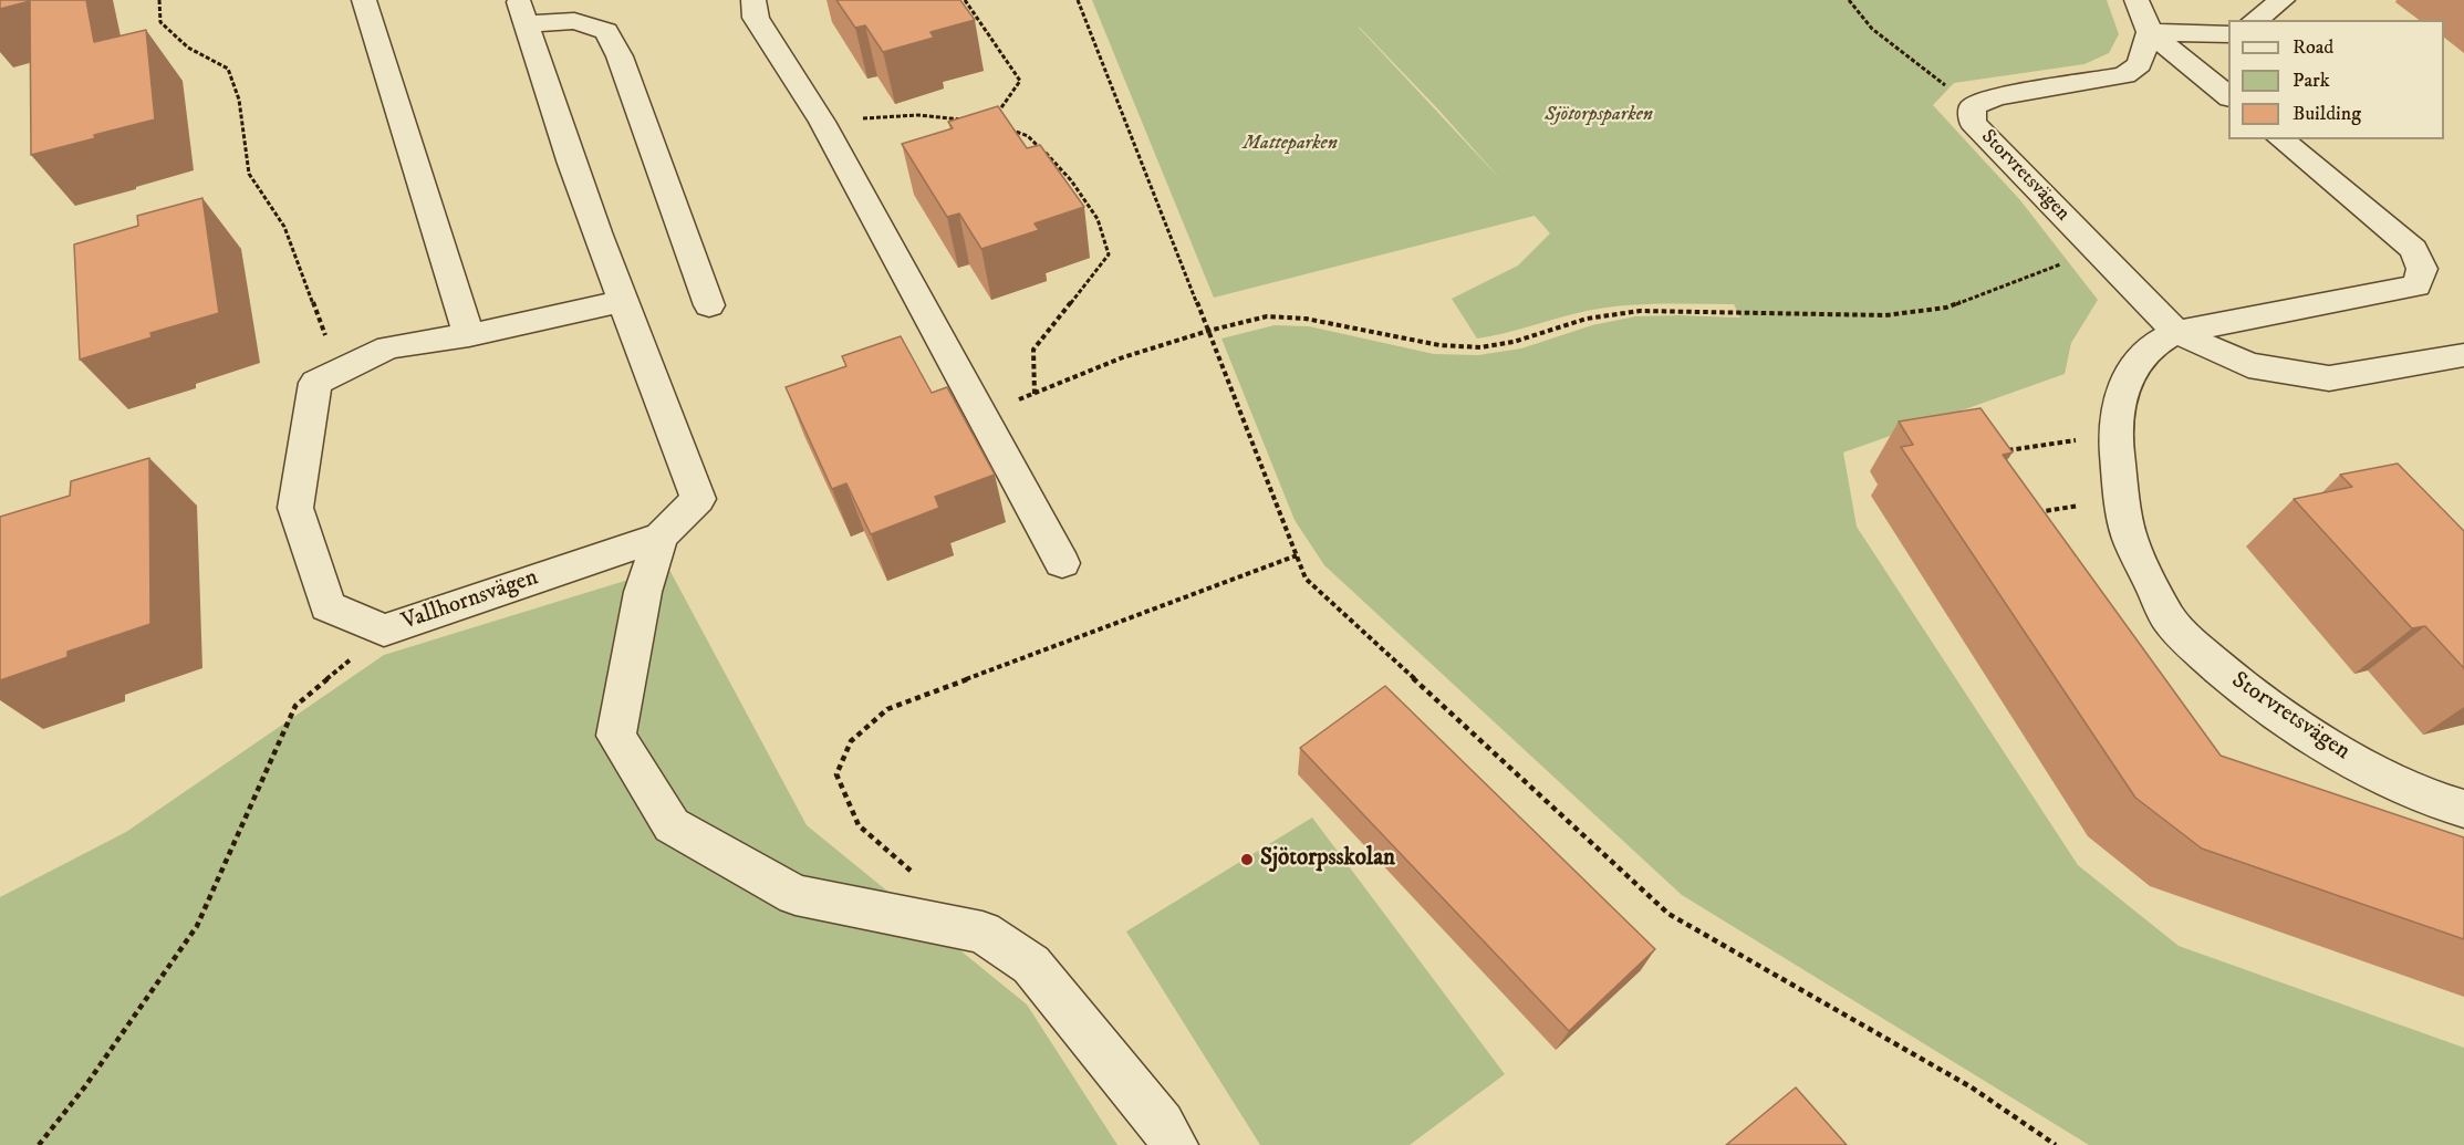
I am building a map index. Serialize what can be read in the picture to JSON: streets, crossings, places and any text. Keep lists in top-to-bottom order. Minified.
{"streets":{"street":["Storvretsvägen","Vallhornsvägen"]},"parks":["Sjötorpsparken","Matteparken"],"places":["Sjötorpsskolan"],"legend":["Road","Park","Building"]}
